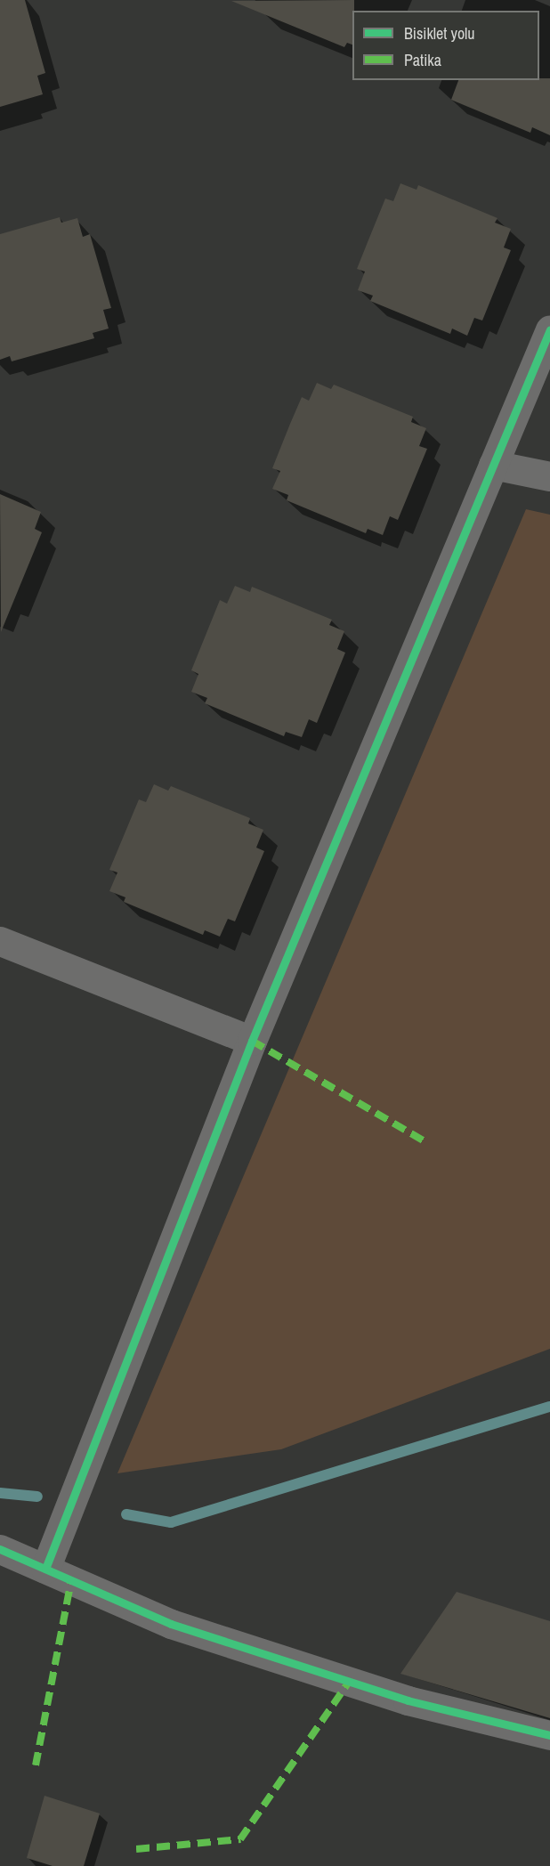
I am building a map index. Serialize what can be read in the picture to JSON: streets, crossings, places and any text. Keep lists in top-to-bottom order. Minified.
{"legend":["Bisiklet yolu","Patika"]}
